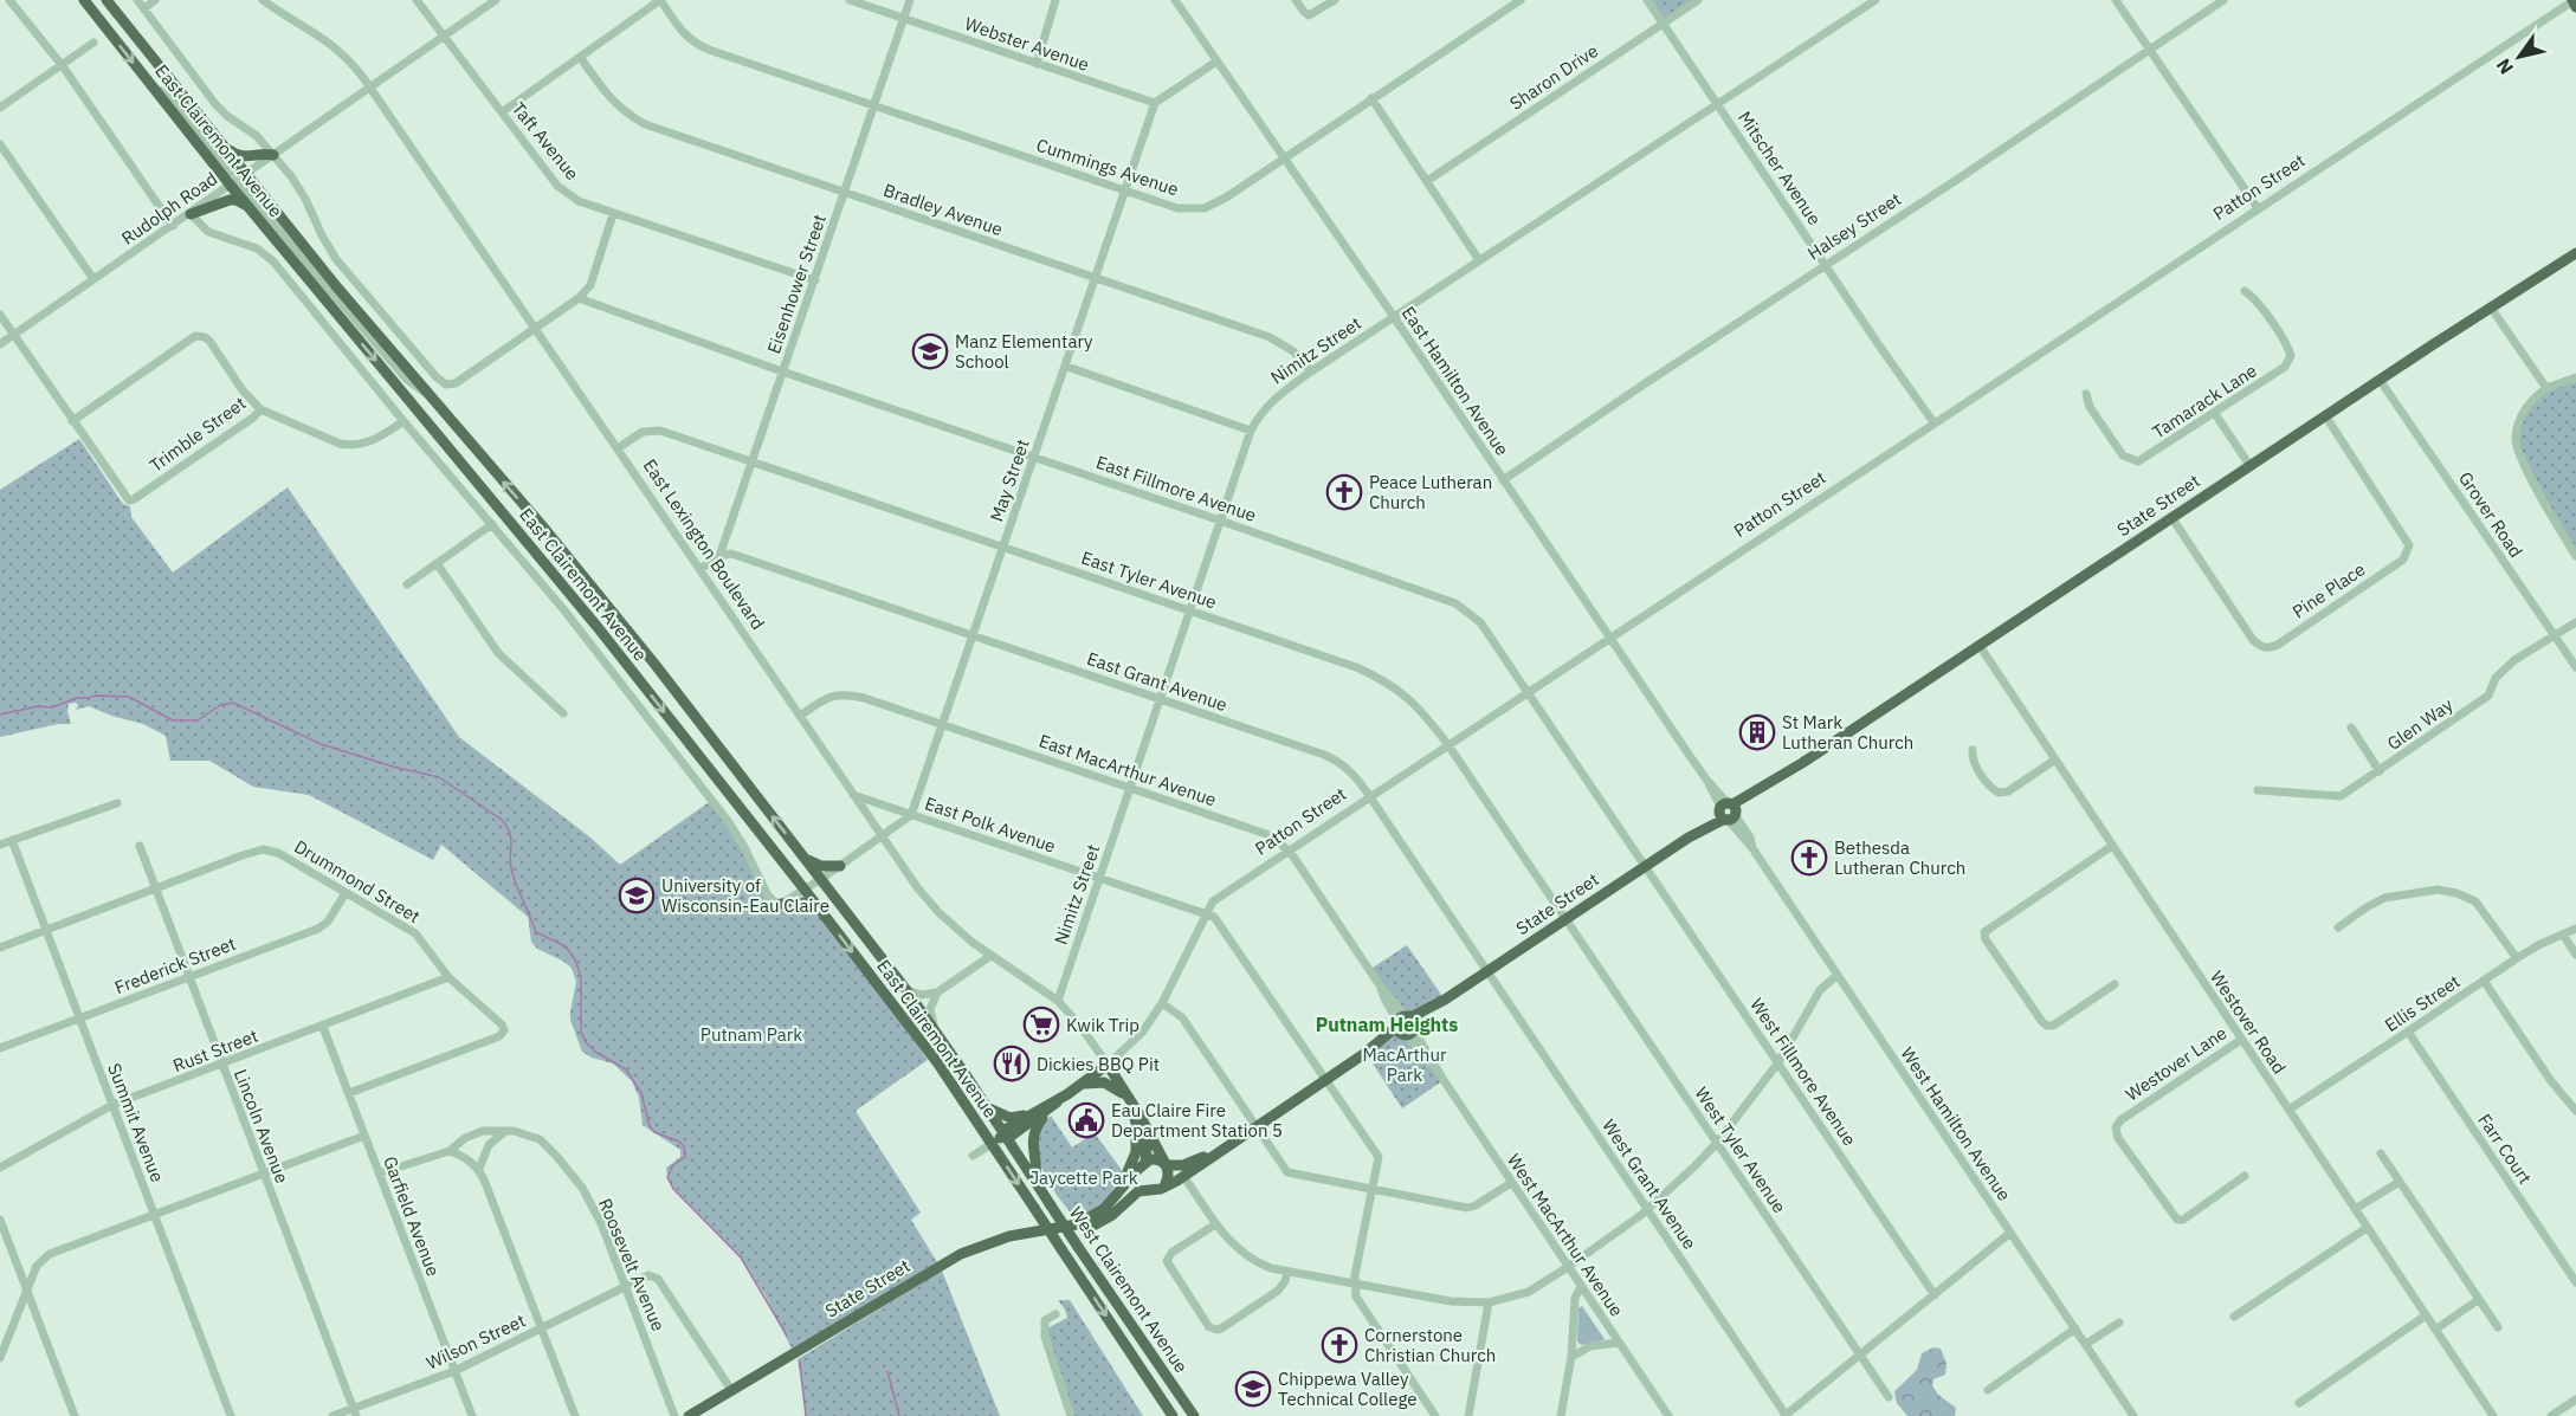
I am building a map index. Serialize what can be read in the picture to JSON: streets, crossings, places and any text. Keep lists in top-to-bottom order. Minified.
{"streets":{"main road":["East Clairemont Avenue","Patton Street","State Street","East Lexington Boulevard","West Clairemont Avenue"],"street":["Webster Avenue","Sharon Drive","Taft Avenue","Cummings Avenue","Mitscher Avenue","Rudolph Road","Bradley Avenue","Halsey Street","Eisenhower Street","Nimitz Street","East Hamilton Avenue","Tamarack Lane","Trimble Street","May Street","East Fillmore Avenue","Grover Road","East Tyler Avenue","Pine Place","East Grant Avenue","Glen Way","East MacArthur Avenue","East Polk Avenue","Drummond Street","Frederick Street","Ellis Street","Westover Road","Rust Street","Westover Lane","West Fillmore Avenue","Summit Avenue","West Hamilton Avenue","Lincoln Avenue","Farr Court","West Tyler Avenue","West Grant Avenue","Garfield Avenue","West MacArthur Avenue","Roosevelt Avenue","Wilson Street"]},"crossings":[["Webster Avenue","Eisenhower Street"],["Webster Avenue","May Street"],["Sharon Drive","Mitscher Avenue"],["East Clairemont Avenue","Patton Street"],["East Clairemont Avenue","Rudolph Road"],["East Clairemont Avenue","Nimitz Street"],["East Clairemont Avenue","East Lexington Boulevard"],["East Clairemont Avenue","West Clairemont Avenue"],["Taft Avenue","Rudolph Road"],["Taft Avenue","Eisenhower Street"],["Cummings Avenue","Eisenhower Street"],["Cummings Avenue","East Hamilton Avenue"],["Cummings Avenue","May Street"],["Mitscher Avenue","Patton Street"],["Mitscher Avenue","Halsey Street"],["Mitscher Avenue","Nimitz Street"],["Patton Street","Nimitz Street"],["Patton Street","East Hamilton Avenue"],["Patton Street","East Fillmore Avenue"],["Patton Street","East Lexington Boulevard"],["Patton Street","East Tyler Avenue"],["Patton Street","East Grant Avenue"],["Patton Street","East MacArthur Avenue"],["Patton Street","East Polk Avenue"],["Rudolph Road","East Lexington Boulevard"],["Bradley Avenue","Eisenhower Street"],["Bradley Avenue","Nimitz Street"],["Bradley Avenue","May Street"],["Halsey Street","East Hamilton Avenue"],["Eisenhower Street","East Fillmore Avenue"],["Eisenhower Street","East Tyler Avenue"],["Eisenhower Street","East Grant Avenue"],["Nimitz Street","East Hamilton Avenue"],["Nimitz Street","East Fillmore Avenue"],["Nimitz Street","East Lexington Boulevard"],["Nimitz Street","East Tyler Avenue"],["Nimitz Street","East Grant Avenue"],["Nimitz Street","East MacArthur Avenue"],["Nimitz Street","East Polk Avenue"],["East Hamilton Avenue","State Street"],["East Hamilton Avenue","West Hamilton Avenue"],["May Street","East Fillmore Avenue"],["May Street","East Tyler Avenue"],["May Street","East Grant Avenue"],["May Street","East MacArthur Avenue"],["May Street","East Polk Avenue"],["East Fillmore Avenue","State Street"],["East Fillmore Avenue","West Fillmore Avenue"],["State Street","Grover Road"],["State Street","East Lexington Boulevard"],["State Street","East Tyler Avenue"],["State Street","Pine Place"],["State Street","East Grant Avenue"],["State Street","East MacArthur Avenue"],["State Street","Westover Road"],["State Street","West Fillmore Avenue"],["State Street","West Hamilton Avenue"],["State Street","West Tyler Avenue"],["State Street","West Grant Avenue"],["State Street","West MacArthur Avenue"],["State Street","Wilson Street"],["Grover Road","Glen Way"],["East Lexington Boulevard","East Tyler Avenue"],["East Lexington Boulevard","East MacArthur Avenue"],["East Lexington Boulevard","East Polk Avenue"],["East Tyler Avenue","West Tyler Avenue"],["East Grant Avenue","West Grant Avenue"],["East MacArthur Avenue","West MacArthur Avenue"],["Drummond Street","Frederick Street"],["Drummond Street","Rust Street"],["Drummond Street","Summit Avenue"],["Drummond Street","Lincoln Avenue"],["Drummond Street","Garfield Avenue"],["Frederick Street","Summit Avenue"],["Frederick Street","Lincoln Avenue"],["Ellis Street","Westover Road"],["Ellis Street","Farr Court"],["Westover Road","Westover Lane"],["Rust Street","Summit Avenue"],["Rust Street","Lincoln Avenue"],["Rust Street","Garfield Avenue"],["Lincoln Avenue","Wilson Street"],["Garfield Avenue","Roosevelt Avenue"],["Garfield Avenue","Wilson Street"],["Roosevelt Avenue","Wilson Street"]],"districts":["Putnam Heights"],"parks":["Putnam Park","MacArthur Park","Jaycette Park"],"places":{"school or university":["Manz Elementary School","University of Wisconsin-Eau Claire","Chippewa Valley Technical College"],"church":["Peace Lutheran Church","Bethesda Lutheran Church","Cornerstone Christian Church"],"building":["St Mark Lutheran Church"],"supermarket":["Kwik Trip"],"restaurant":["Dickies BBQ Pit"],"public building":["Eau Claire Fire Department Station 5"]},"north":"bottom left"}
